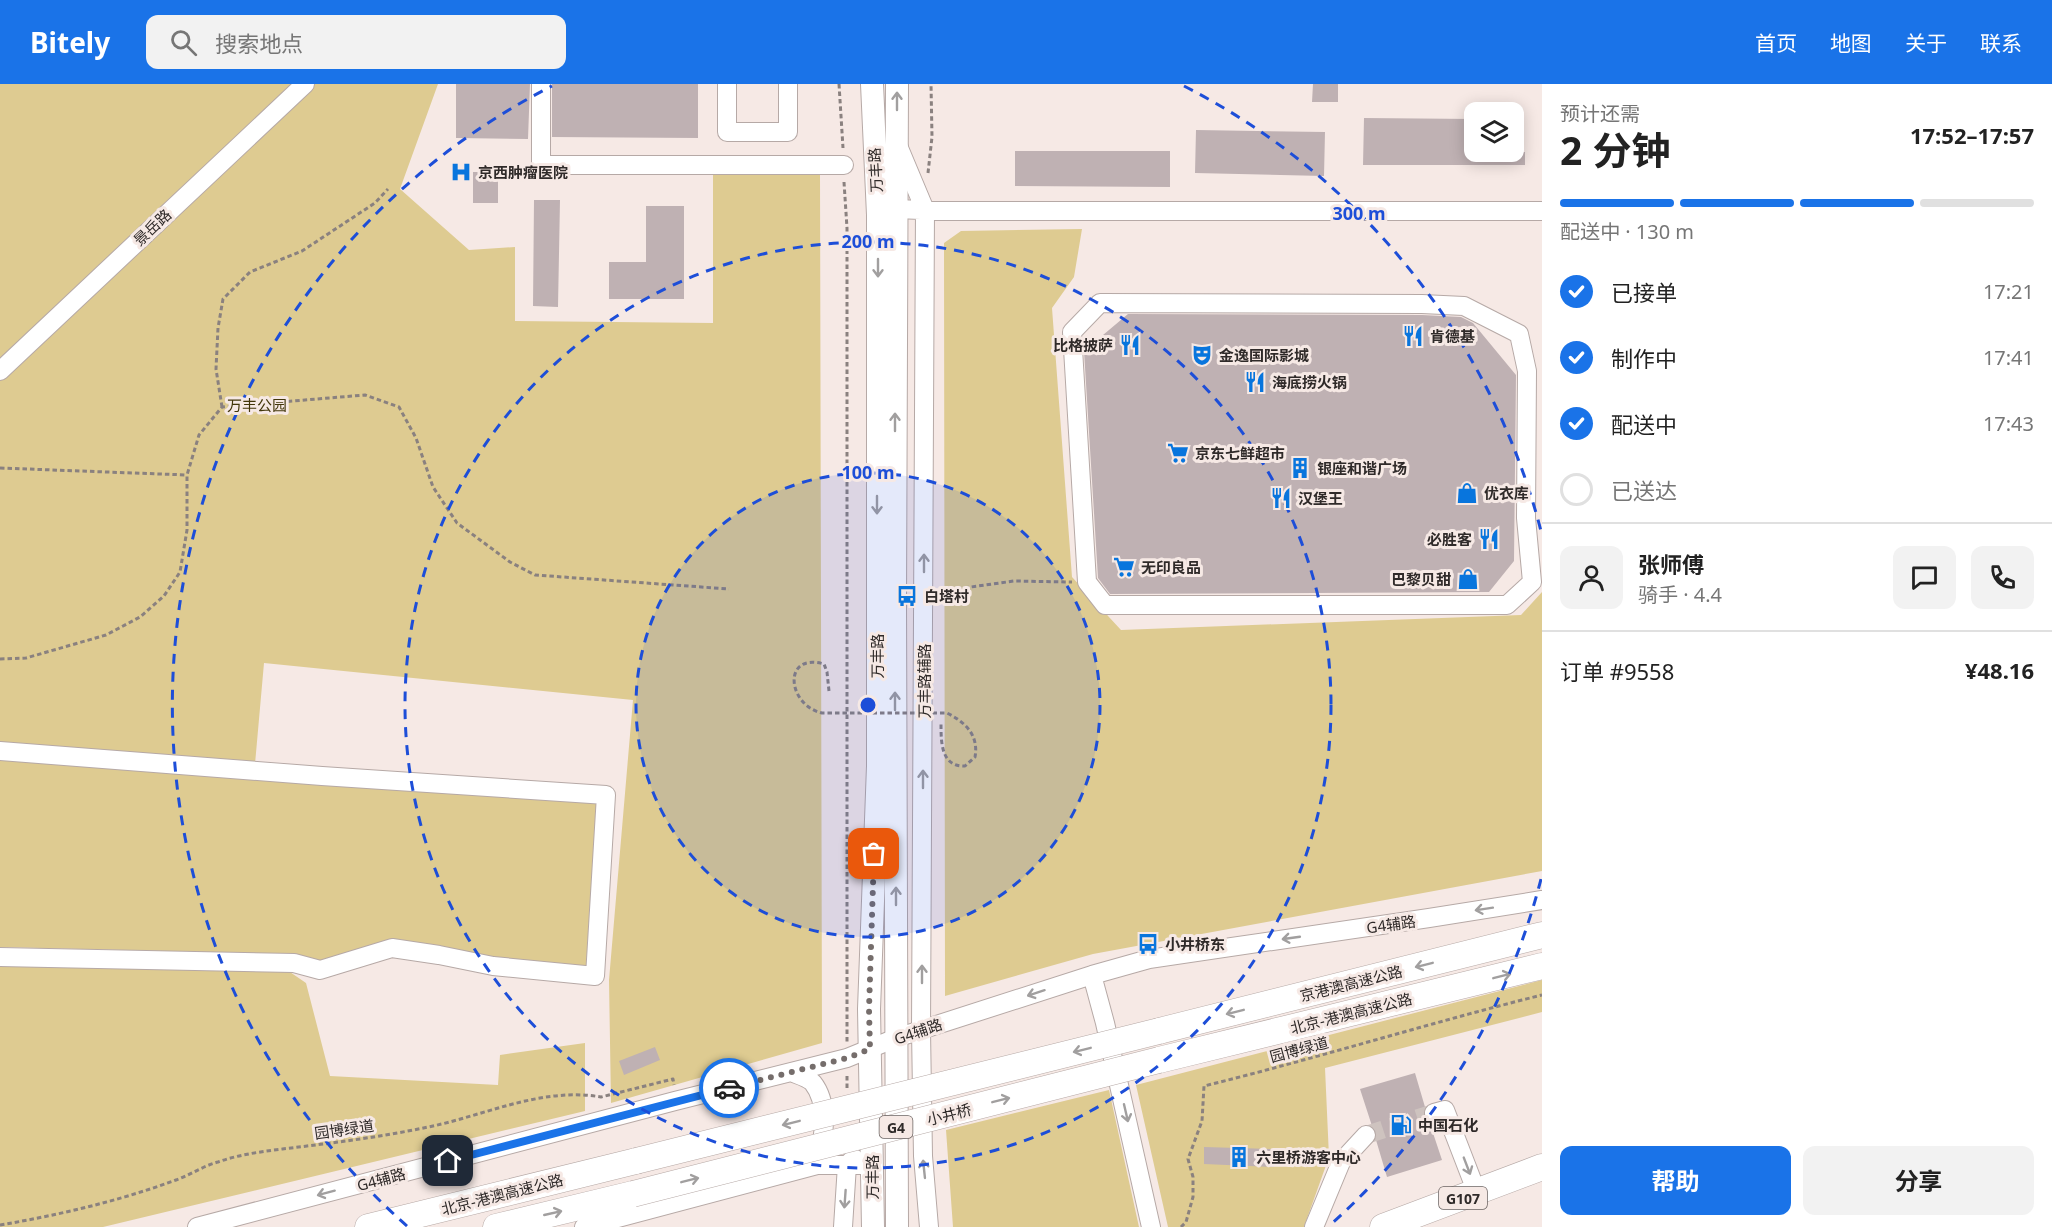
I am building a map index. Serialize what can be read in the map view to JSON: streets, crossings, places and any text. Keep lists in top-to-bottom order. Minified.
{"streets":{"highway":["京港澳高速公路","北京-港澳高速公路","小井桥","G4","G107"],"main road":["万丰路"],"street":["景岳路","万丰路辅路","G4辅路"],"path":["园博绿道"]},"crossings":[["万丰路","万丰路辅路"],["万丰路","G4辅路"],["万丰路辅路","G4辅路"],["G4辅路","园博绿道"],["京港澳高速公路","小井桥"],["北京-港澳高速公路","小井桥"]],"one_way":["万丰路辅路","G4辅路","京港澳高速公路"],"parks":["万丰公园"],"places":{"hospital":["京西肿瘤医院"],"restaurant":["肯德基","比格披萨","海底捞火锅","汉堡王","必胜客"],"theatre":["金逸国际影城"],"supermarket":["京东七鲜超市","无印良品"],"building":["银座和谐广场","六里桥游客中心"],"shop":["优衣库","巴黎贝甜"],"bus stop":["白塔村","小井桥东"],"fuel station":["中国石化"]},"page":{"header":"Bitely","search":"搜索地点","nav":["首页","地图","关于","联系"],"heading":["2 分钟","预计还需","17:52–17:57"],"panel":["张师傅","骑手 · 4.4","订单 #9558","¥48.16"],"bar":"配送中 · 130 m","list":[["已接单","17:21"],["制作中","17:41"],["配送中","17:43"],"已送达"],"buttons":["帮助","分享"]},"rings":["300 m","200 m","100 m"]}
